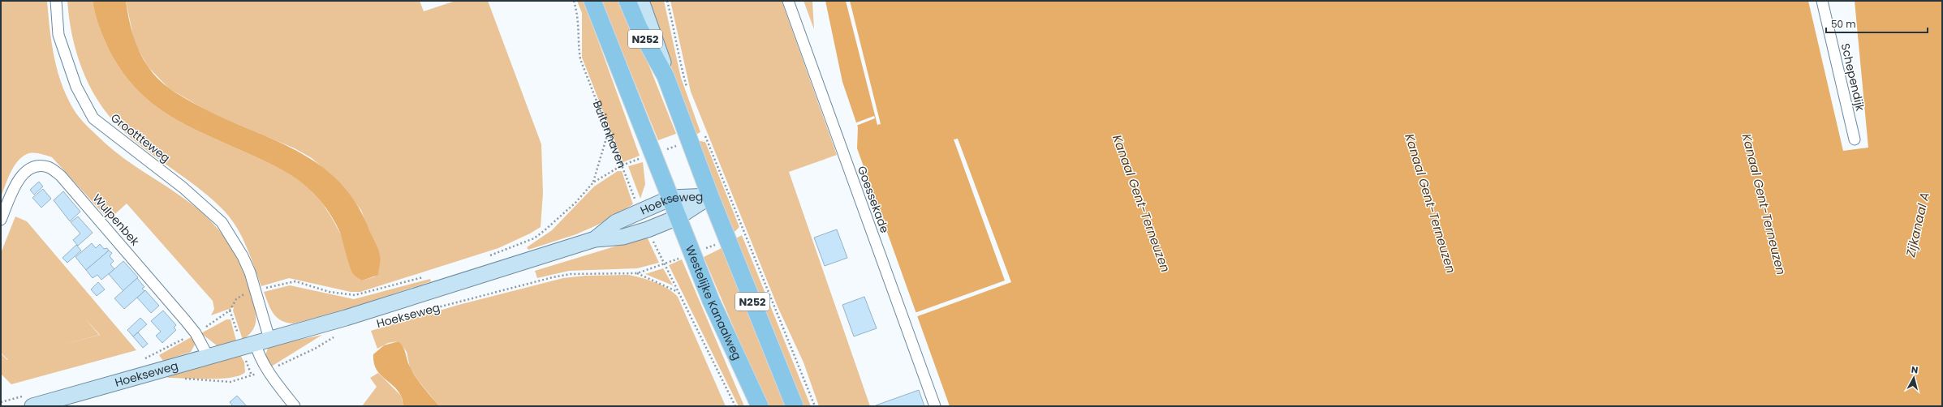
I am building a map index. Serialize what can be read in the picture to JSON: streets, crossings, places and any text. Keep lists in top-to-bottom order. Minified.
{"streets":{"main road":["N252","Hoekseweg","Westelijke Kanaalweg"],"street":["Schependijk","Groottteweg","Goessekade","Wulpenbek"],"path":["Buitenhaven"]},"crossings":[["N252","Hoekseweg"],["N252","Westelijke Kanaalweg"],["Buitenhaven","Hoekseweg"],["Groottteweg","Hoekseweg"],["Hoekseweg","Wulpenbek"],["Hoekseweg","Westelijke Kanaalweg"]],"water":["Kanaal Gent-Terneuzen","Zijkanaal A"],"scale_bar":"50 m","north":"top"}
